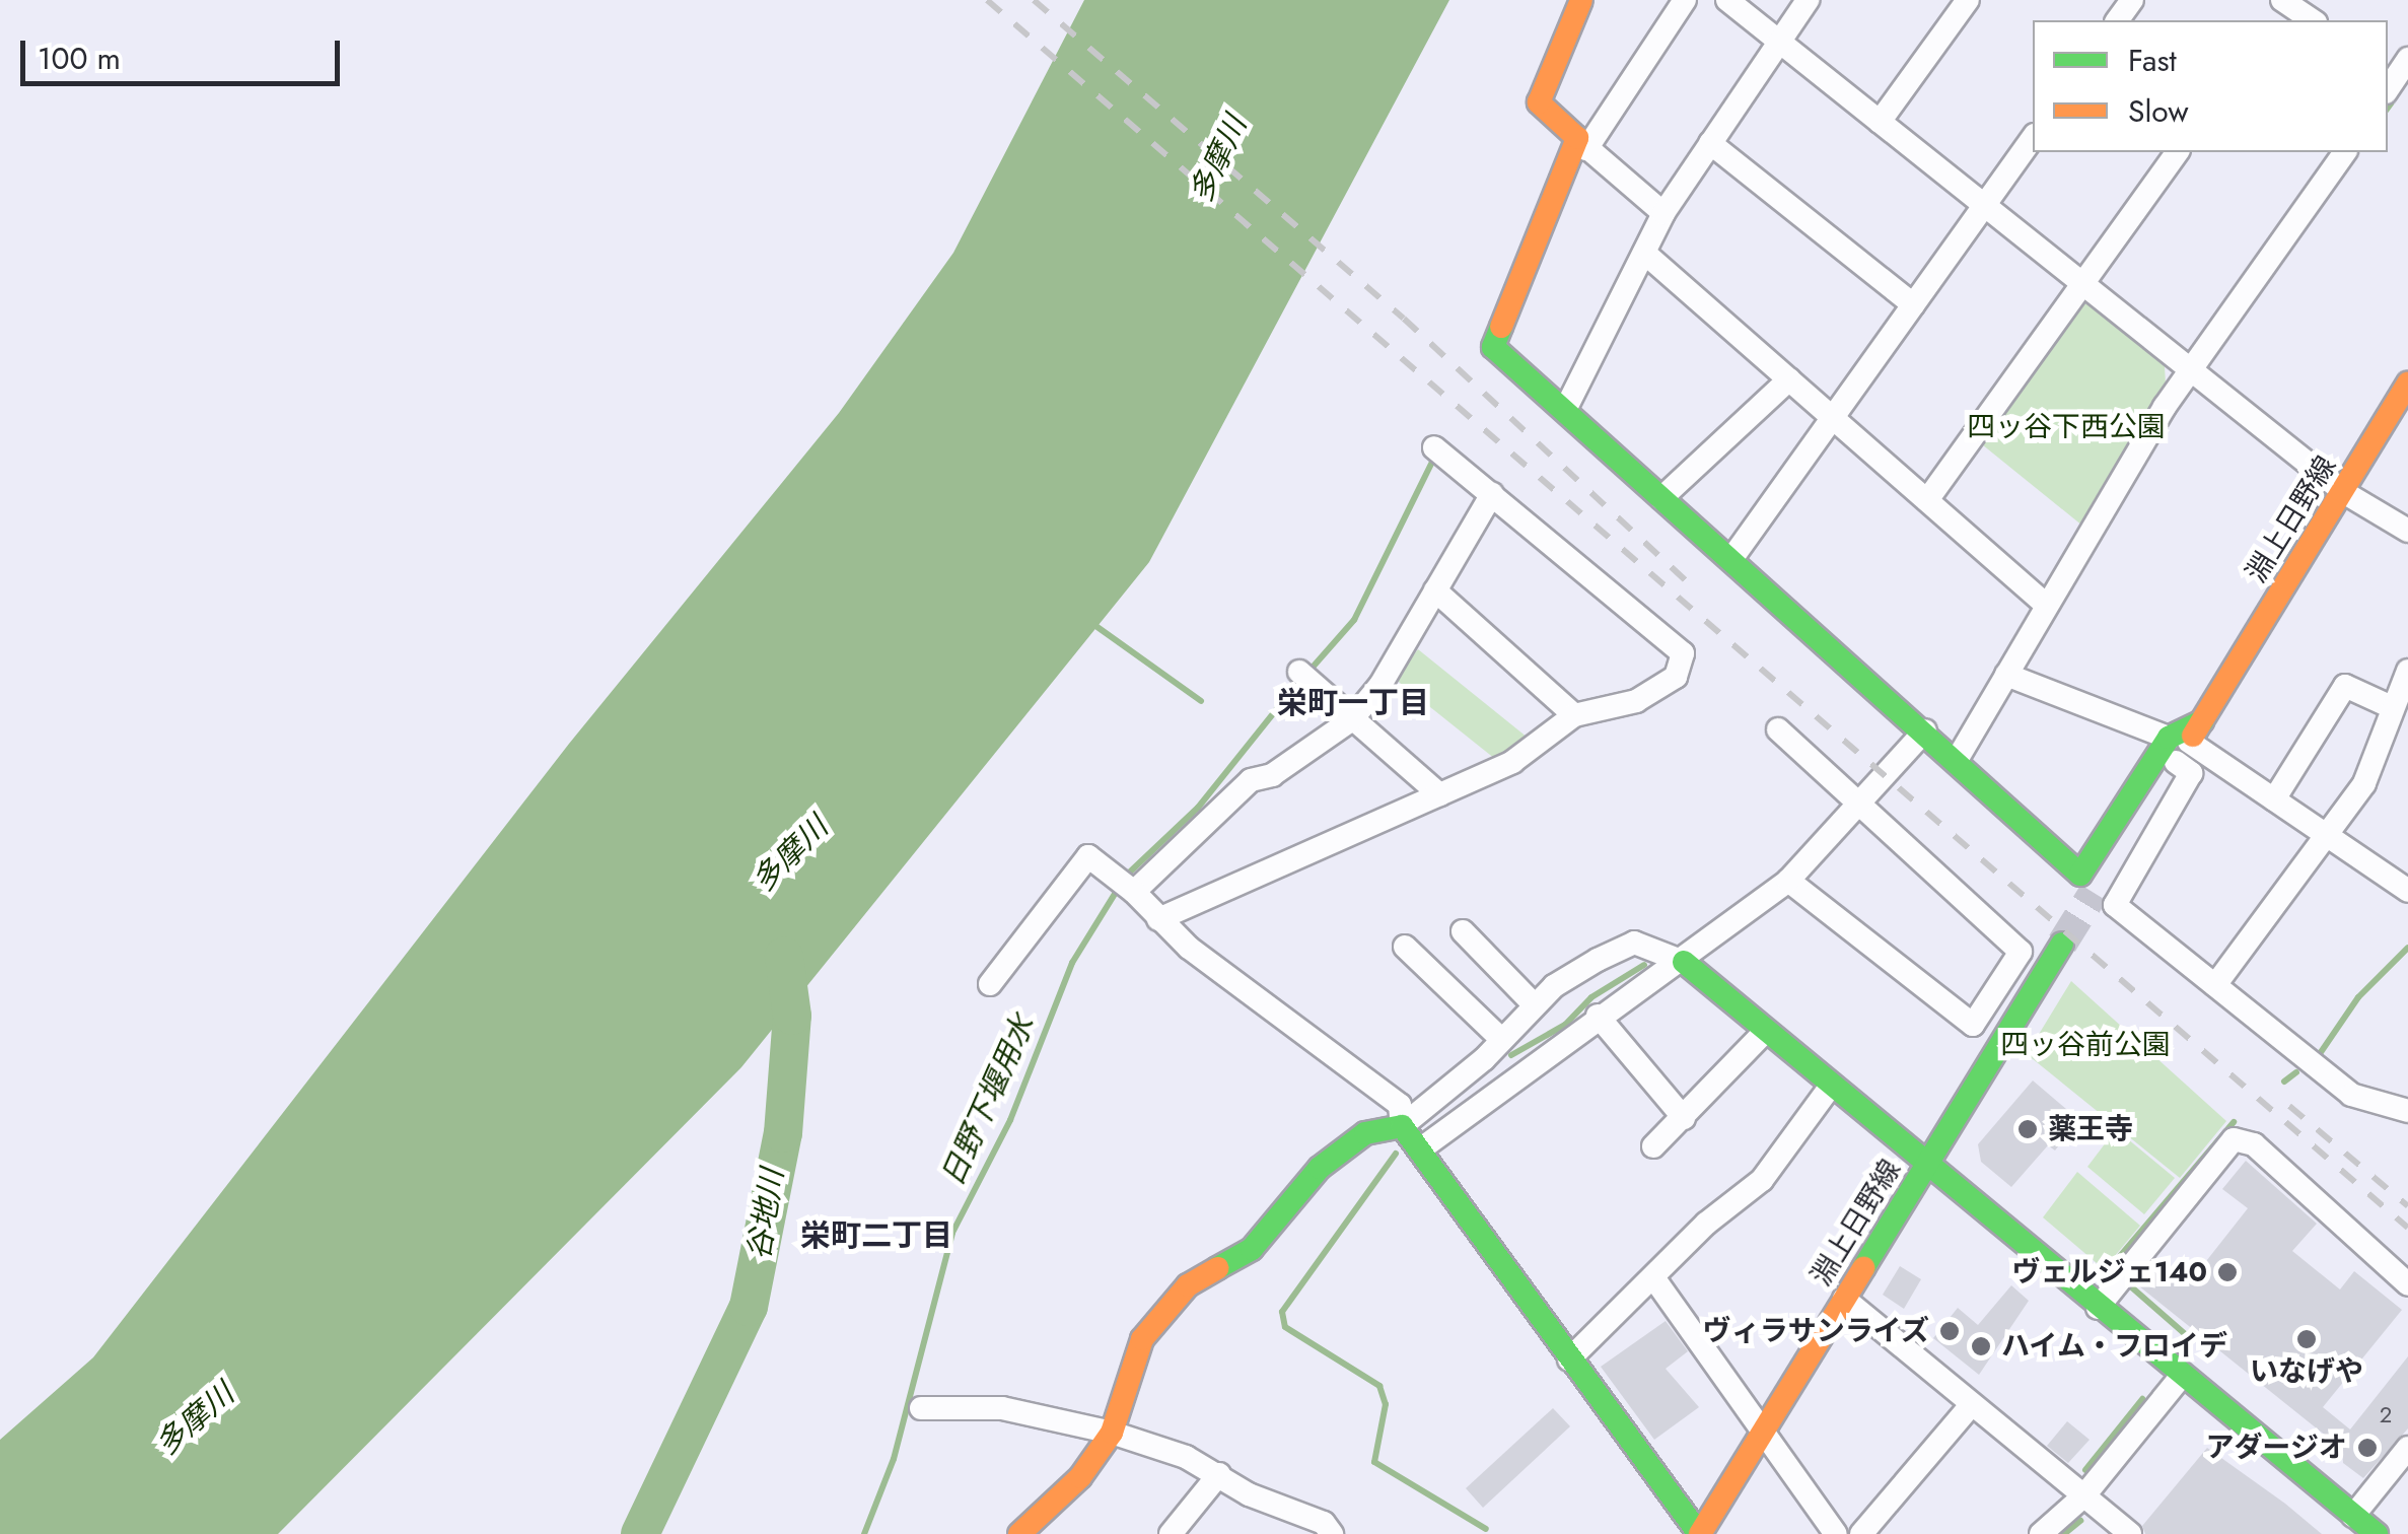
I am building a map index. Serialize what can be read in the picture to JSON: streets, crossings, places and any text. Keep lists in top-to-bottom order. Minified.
{"streets":{"street":["淵上日野線"]},"districts":["栄町一丁目","栄町二丁目"],"water":["多摩川","日野下堰用水","谷地川"],"parks":["四ッ谷下西公園","四ッ谷前公園"],"places":["薬王寺","ヴェルジェ140","ヴィラサンライズ","いなげや","ハイム・フロイデ","アダージオ"],"house_numbers":["2"],"legend":["Fast","Slow"],"scale_bar":"100 m"}
